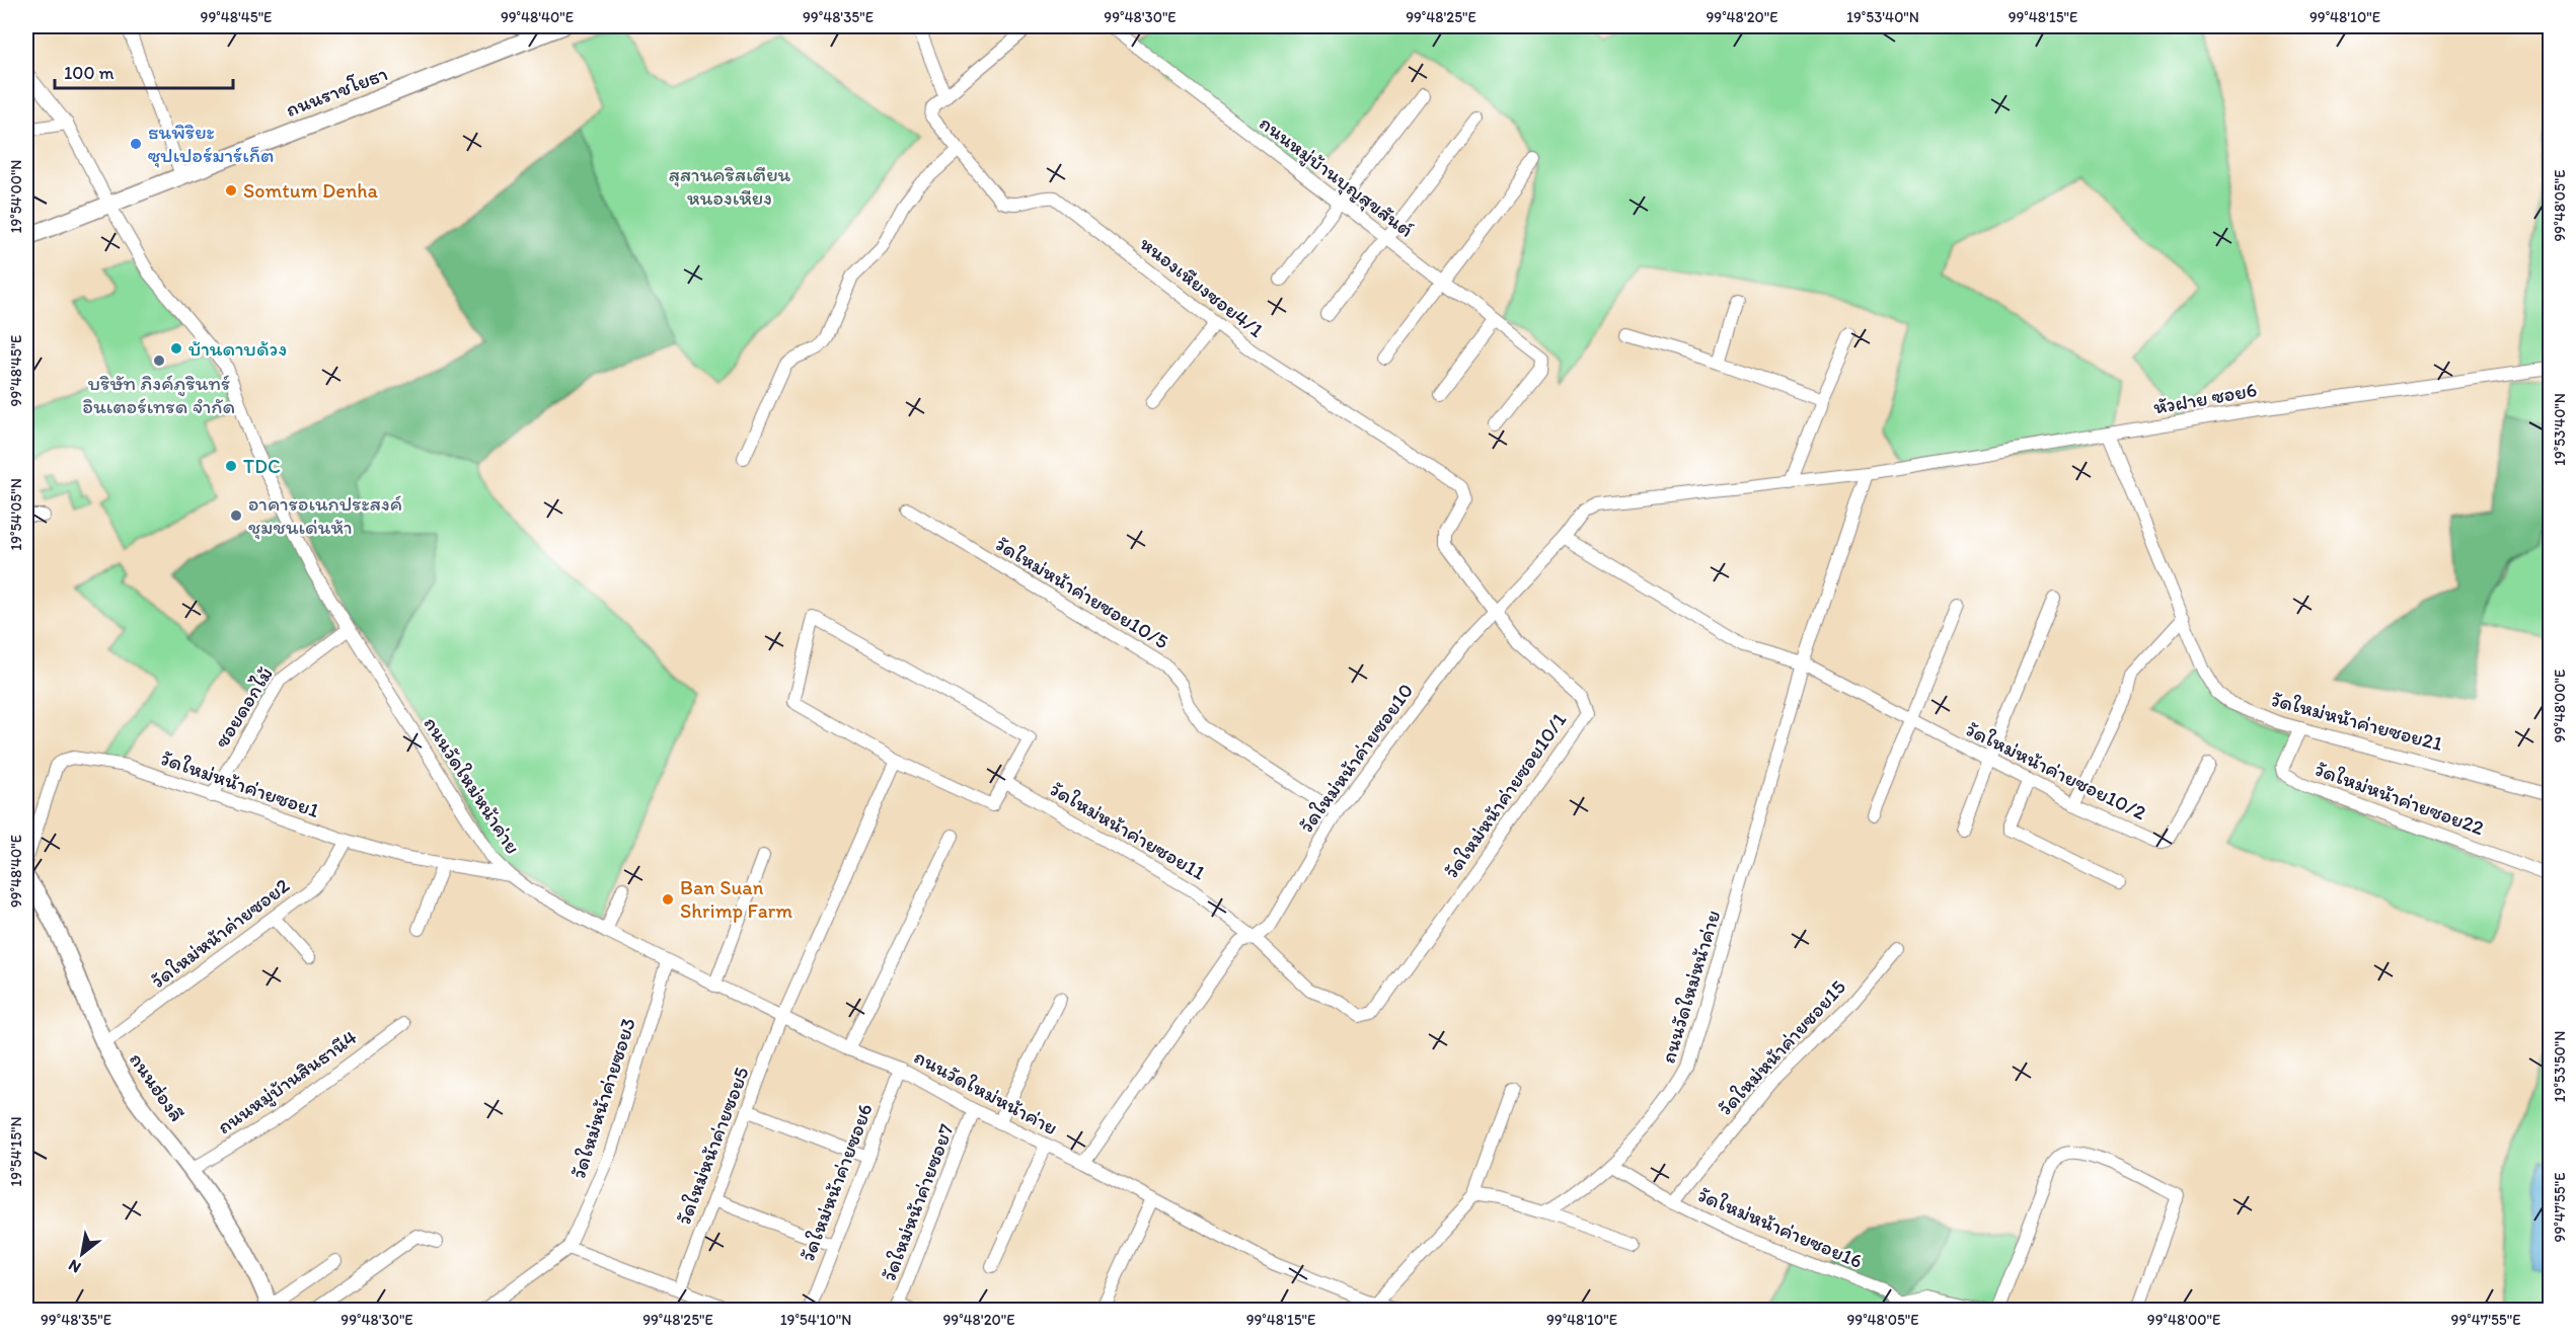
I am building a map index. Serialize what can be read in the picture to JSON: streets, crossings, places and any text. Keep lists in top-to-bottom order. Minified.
{"streets":{"main road":["ถนนราชโยธา","ถนนฮ่องลี"],"street":["ถนนหมู่บ้านบุญสุขสันต์","หนองเหียงซอย4/1","หัวฝาย ซอย6","วัดใหม่หน้าค่ายซอย10/5","ซอยดอกไม้","วัดใหม่หน้าค่ายซอย21","วัดใหม่หน้าค่ายซอย10","วัดใหม่หน้าค่ายซอย10/2","วัดใหม่หน้าค่ายซอย1","ถนนวัดใหม่หน้าค่าย","วัดใหม่หน้าค่ายซอย10/1","วัดใหม่หน้าค่ายซอย22","วัดใหม่หน้าค่ายซอย11","วัดใหม่หน้าค่ายซอย2","วัดใหม่หน้าค่ายซอย15","ถนนหมู่บ้านสินธานี4","วัดใหม่หน้าค่ายซอย3","วัดใหม่หน้าค่ายซอย5","วัดใหม่หน้าค่ายซอย6","วัดใหม่หน้าค่ายซอย7","วัดใหม่หน้าค่ายซอย16"]},"crossings":[["ถนนราชโยธา","ถนนวัดใหม่หน้าค่าย"],["หนองเหียงซอย4/1","วัดใหม่หน้าค่ายซอย10"],["หนองเหียงซอย4/1","วัดใหม่หน้าค่ายซอย10/1"],["หัวฝาย ซอย6","วัดใหม่หน้าค่ายซอย21"],["หัวฝาย ซอย6","วัดใหม่หน้าค่ายซอย10"],["หัวฝาย ซอย6","วัดใหม่หน้าค่ายซอย10/2"],["หัวฝาย ซอย6","ถนนวัดใหม่หน้าค่าย"],["วัดใหม่หน้าค่ายซอย10/5","วัดใหม่หน้าค่ายซอย10"],["ซอยดอกไม้","วัดใหม่หน้าค่ายซอย1"],["ซอยดอกไม้","ถนนวัดใหม่หน้าค่าย"],["วัดใหม่หน้าค่ายซอย21","วัดใหม่หน้าค่ายซอย22"],["วัดใหม่หน้าค่ายซอย10","วัดใหม่หน้าค่ายซอย10/2"],["วัดใหม่หน้าค่ายซอย10","ถนนวัดใหม่หน้าค่าย"],["วัดใหม่หน้าค่ายซอย10","วัดใหม่หน้าค่ายซอย10/1"],["วัดใหม่หน้าค่ายซอย10","วัดใหม่หน้าค่ายซอย11"],["วัดใหม่หน้าค่ายซอย10/2","ถนนวัดใหม่หน้าค่าย"],["วัดใหม่หน้าค่ายซอย1","ถนนวัดใหม่หน้าค่าย"],["วัดใหม่หน้าค่ายซอย1","วัดใหม่หน้าค่ายซอย2"],["ถนนวัดใหม่หน้าค่าย","วัดใหม่หน้าค่ายซอย3"],["ถนนวัดใหม่หน้าค่าย","วัดใหม่หน้าค่ายซอย5"],["ถนนวัดใหม่หน้าค่าย","วัดใหม่หน้าค่ายซอย6"],["ถนนวัดใหม่หน้าค่าย","วัดใหม่หน้าค่ายซอย7"],["ถนนวัดใหม่หน้าค่าย","วัดใหม่หน้าค่ายซอย16"],["วัดใหม่หน้าค่ายซอย10/1","วัดใหม่หน้าค่ายซอย11"],["วัดใหม่หน้าค่ายซอย2","ถนนฮ่องลี"],["วัดใหม่หน้าค่ายซอย15","วัดใหม่หน้าค่ายซอย16"],["ถนนหมู่บ้านสินธานี4","ถนนฮ่องลี"]],"parks":["สุสานคริสเตียน หนองเหียง"],"places":["ธนพิริยะ ซุปเปอร์มาร์เก็ต","Somtum Denha","บ้านดาบด้วง","บริษัท ภิงค์ภูรินทร์ อินเตอร์เทรด จำกัด","TDC","อาคารอเนกประสงค์ ชุมชนเด่นห้า","Ban Suan Shrimp Farm"],"scale_bar":"100 m","north":"bottom left","coordinates":["99°48'45\"E","99°48'40\"E","99°48'35\"E","99°48'30\"E","99°48'25\"E","99°48'20\"E","19°53'40\"N","99°48'15\"E","99°48'10\"E","19°54'00\"N","99°48'05\"E","19°54'05\"N","99°48'00\"E","19°53'50\"N","19°54'15\"N","99°47'55\"E","19°54'10\"N"]}
